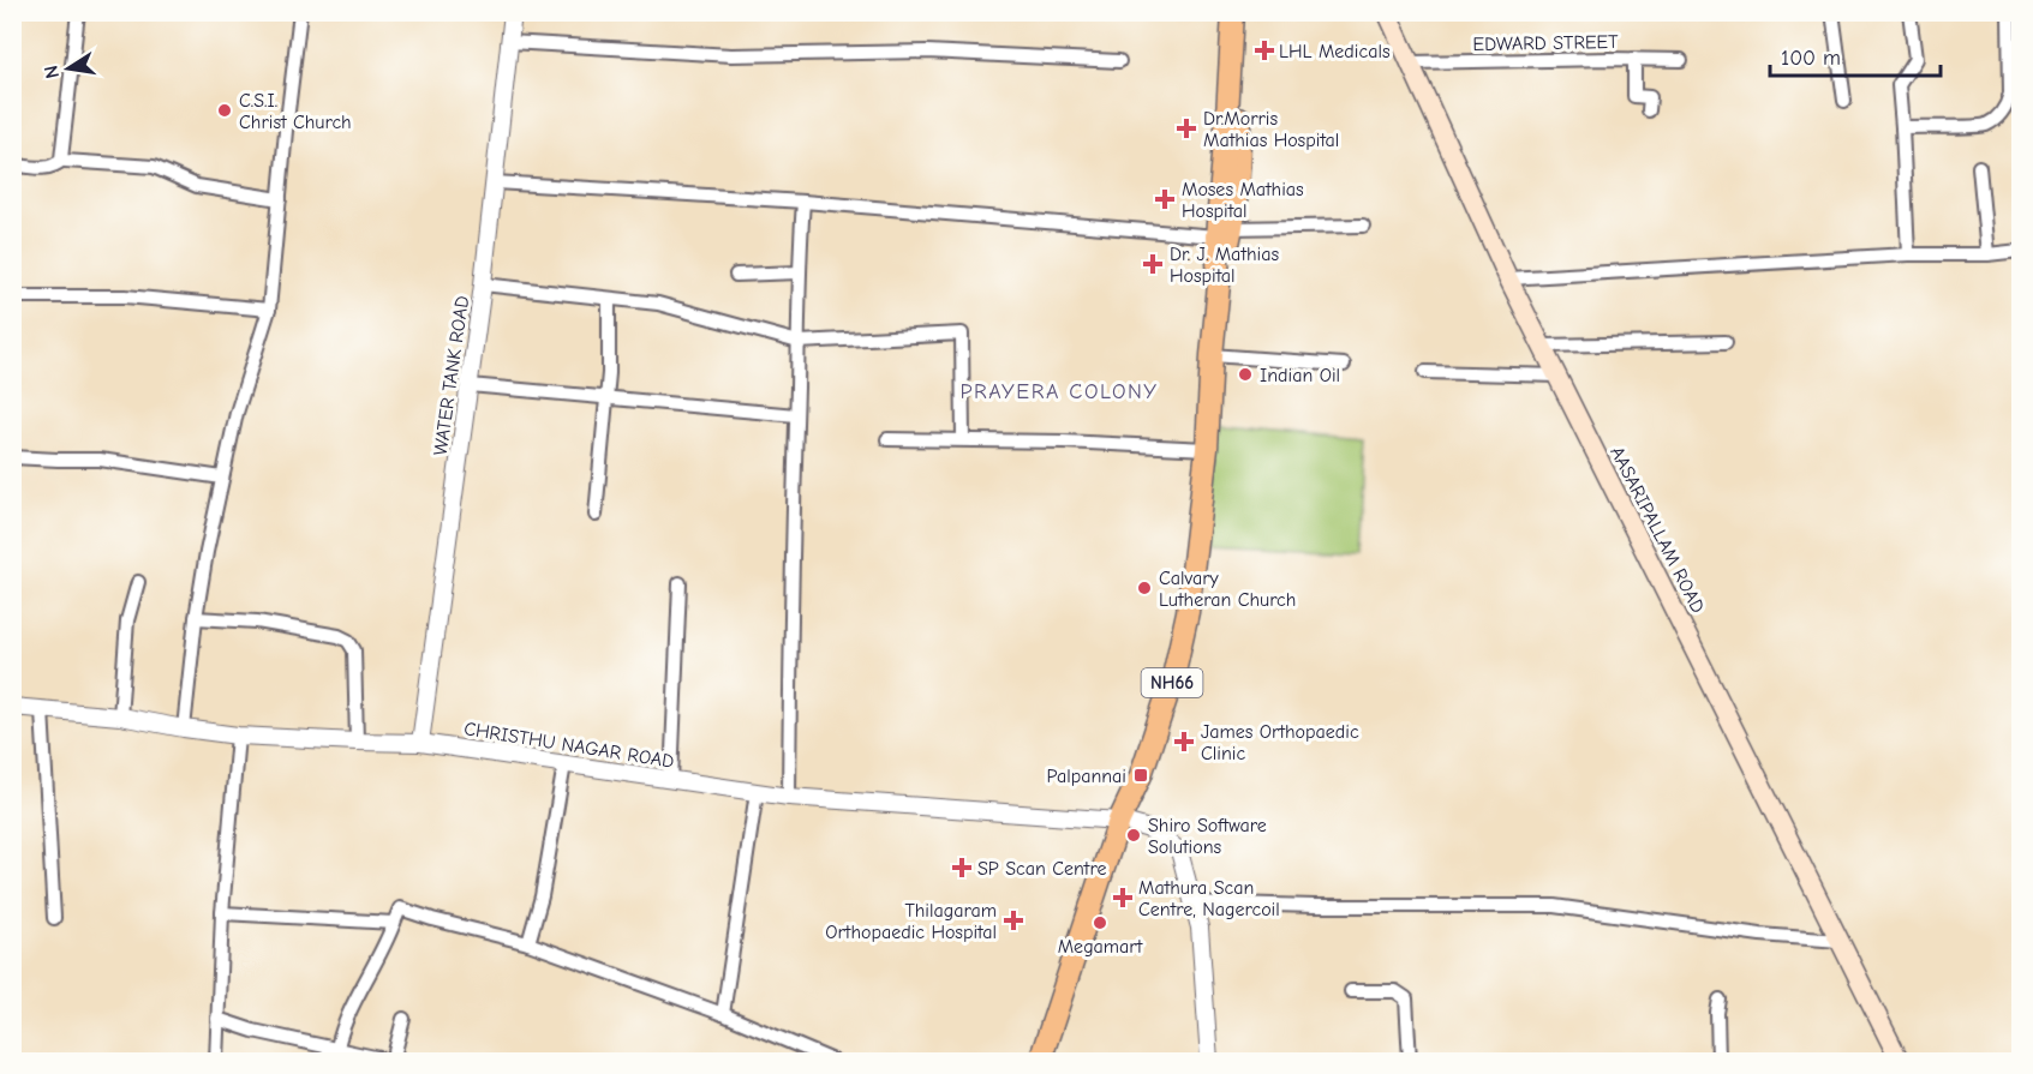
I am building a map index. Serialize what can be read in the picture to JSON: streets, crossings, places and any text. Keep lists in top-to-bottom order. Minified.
{"streets":{"highway":["NH66"],"main road":["AASARIPALLAM ROAD"],"street":["EDWARD STREET","WATER TANK ROAD","CHRISTHU NAGAR ROAD"]},"crossings":[["EDWARD STREET","AASARIPALLAM ROAD"],["WATER TANK ROAD","CHRISTHU NAGAR ROAD"],["NH66","CHRISTHU NAGAR ROAD"]],"districts":["PRAYERA COLONY"],"places":{"health":["LHL Medicals","Dr.Morris Mathias Hospital","Moses Mathias Hospital","Dr. J. Mathias Hospital","James Orthopaedic Clinic","SP Scan Centre","Mathura Scan Centre, Nagercoil","Thilagaram Orthopaedic Hospital"],"other":["C.S.I. Christ Church","Indian Oil","Calvary Lutheran Church","Shiro Software Solutions","Megamart"],"transit":["Palpannai"]},"scale_bar":"100 m","north":"left"}
